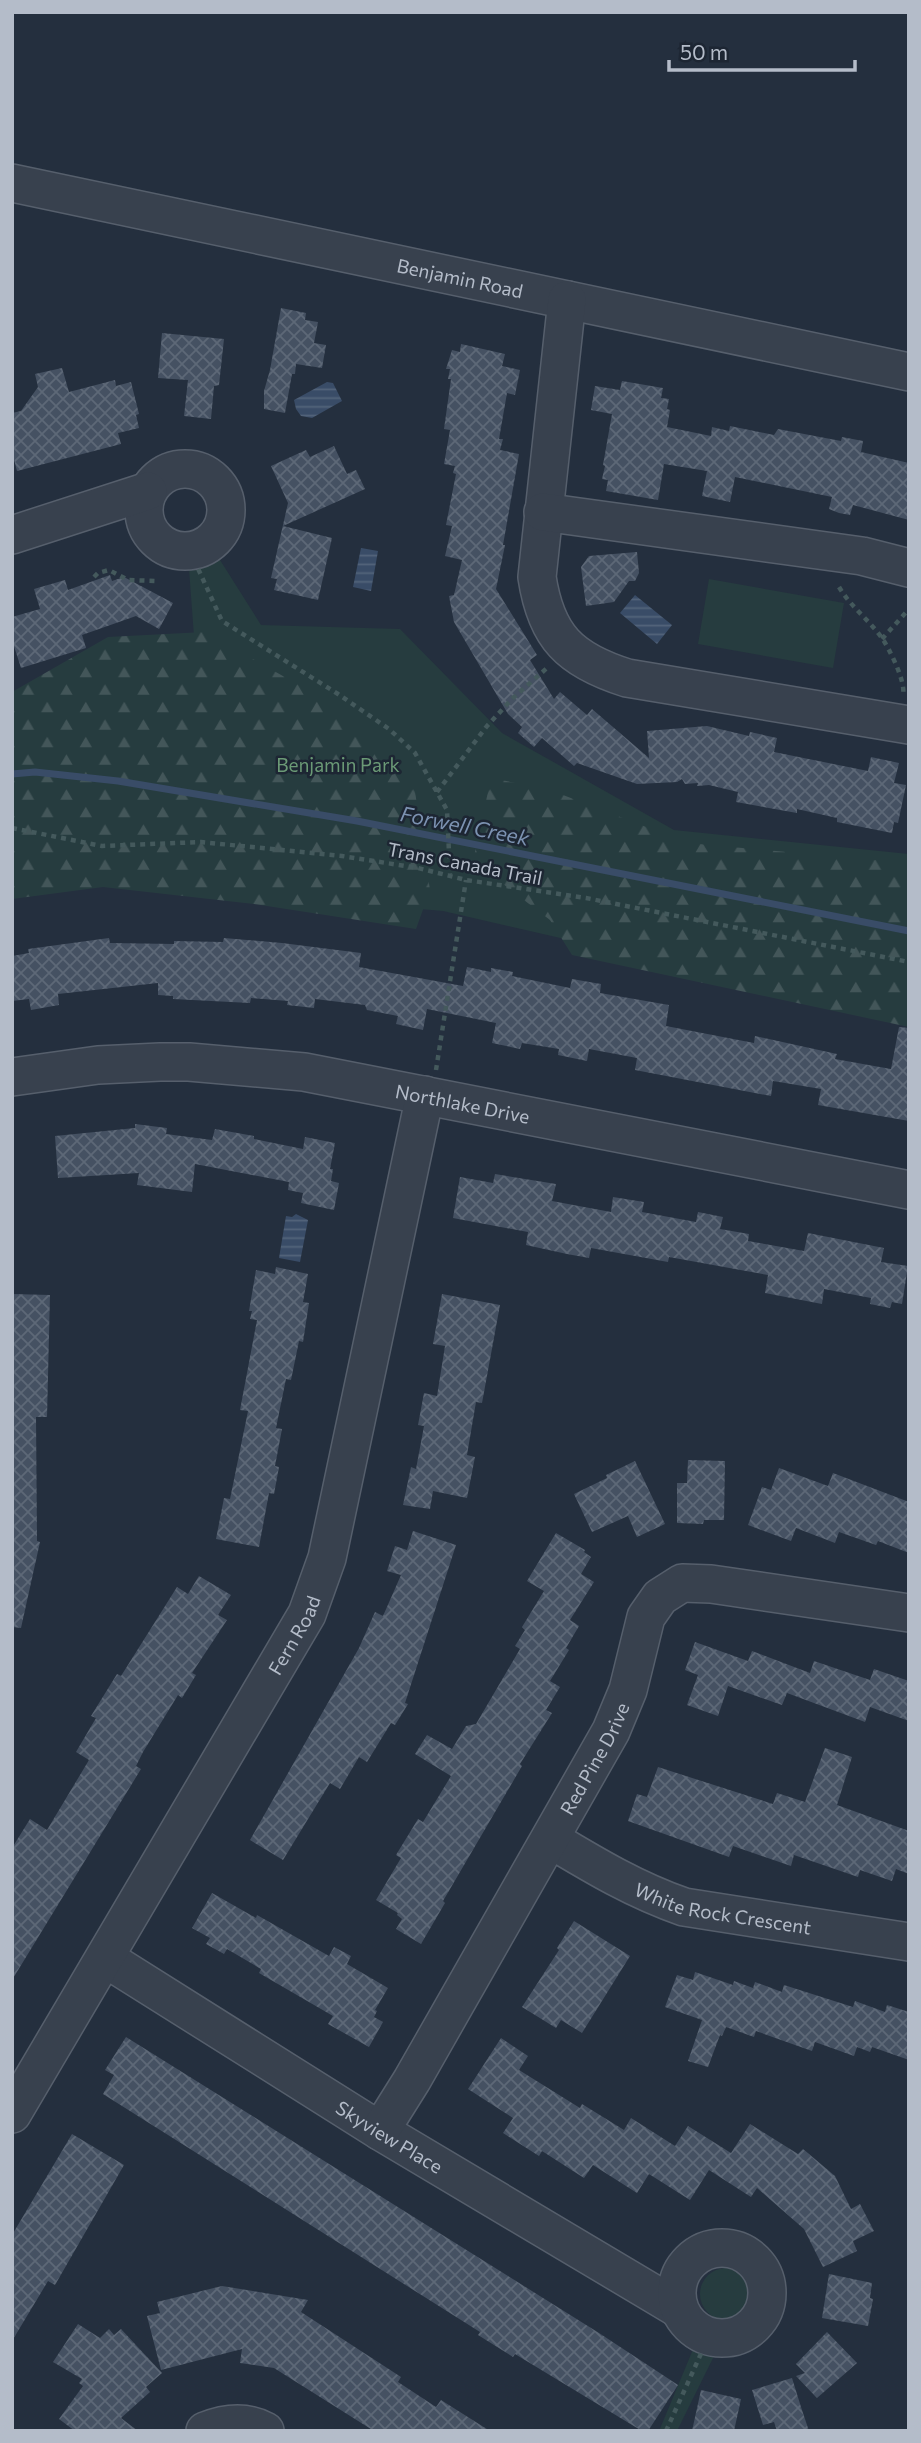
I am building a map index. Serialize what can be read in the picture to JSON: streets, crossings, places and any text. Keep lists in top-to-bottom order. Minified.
{"streets":{"street":["Benjamin Road","Northlake Drive","Fern Road","Red Pine Drive","White Rock Crescent","Skyview Place"],"path":["Trans Canada Trail"]},"crossings":[["Northlake Drive","Fern Road"],["Fern Road","Skyview Place"],["Red Pine Drive","White Rock Crescent"],["Red Pine Drive","Skyview Place"]],"water":["Forwell Creek"],"parks":["Benjamin Park"],"scale_bar":"50 m"}
